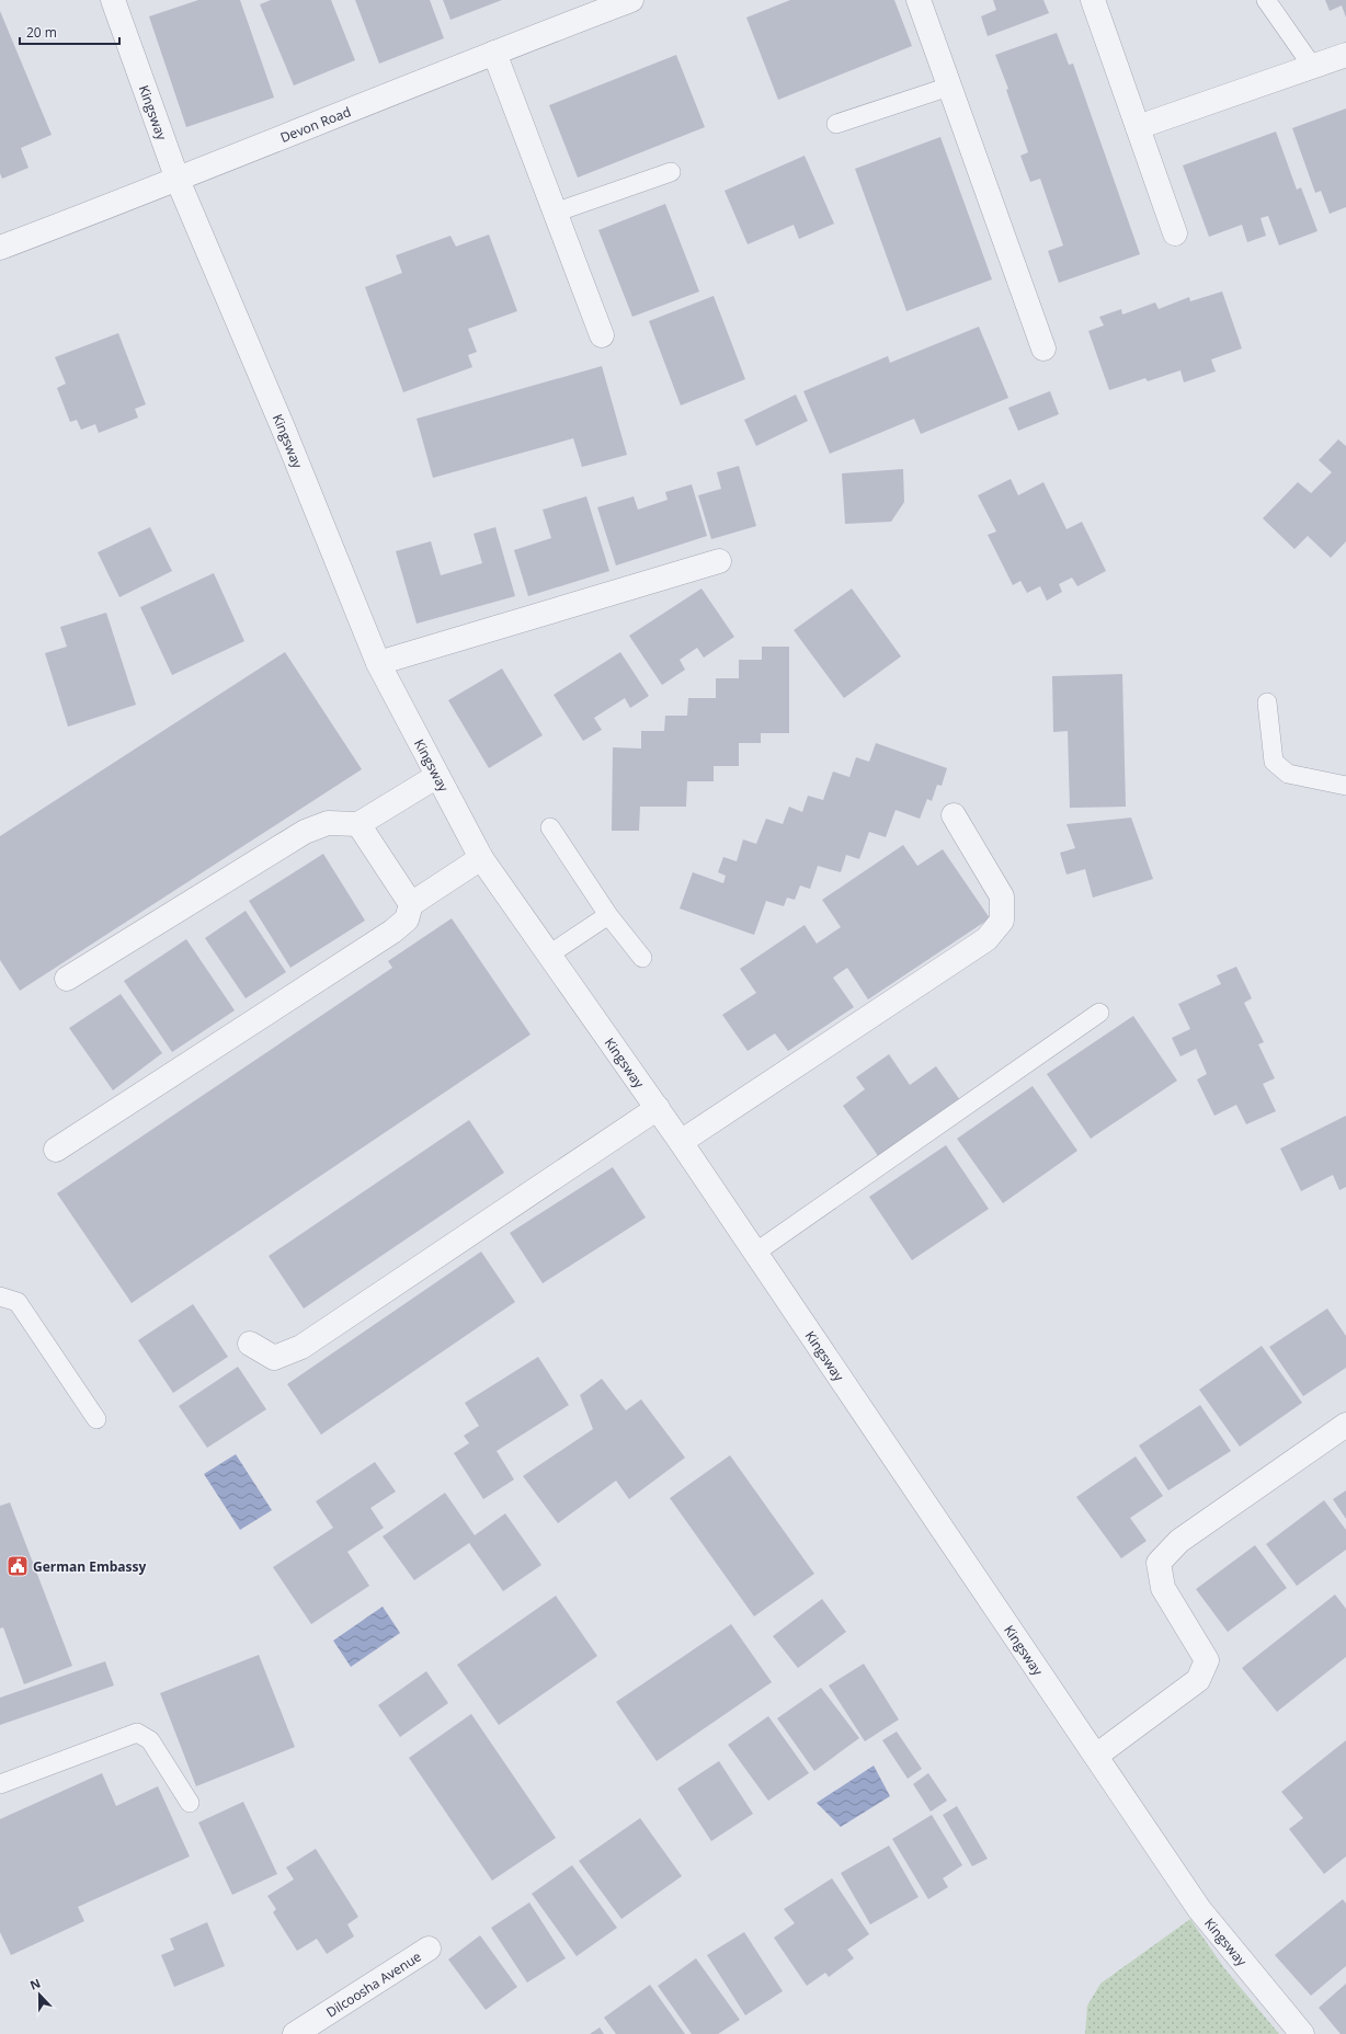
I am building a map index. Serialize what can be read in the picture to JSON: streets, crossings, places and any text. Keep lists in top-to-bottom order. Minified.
{"streets":{"street":["Kingsway","Devon Road","Dilcoosha Avenue"]},"crossings":[["Kingsway","Devon Road"]],"places":{"public building":["German Embassy"]},"scale_bar":"20 m","north":"top"}
